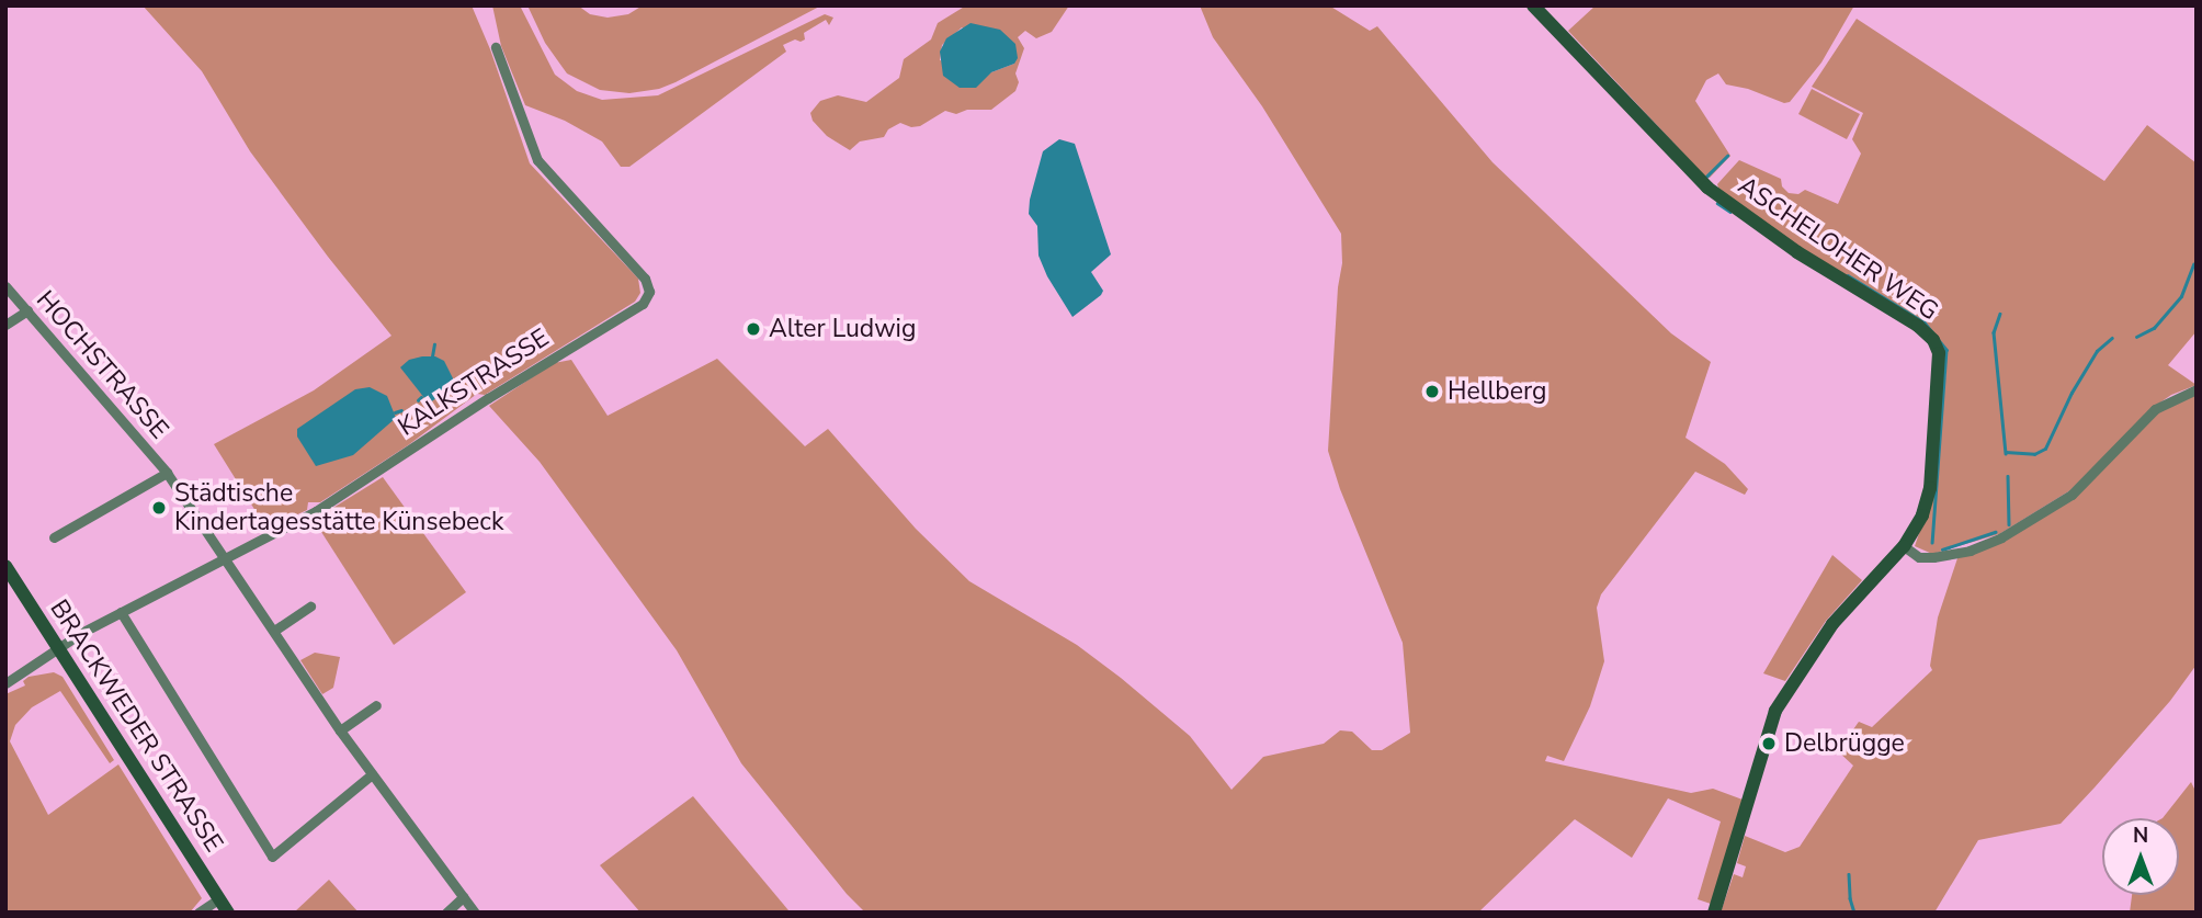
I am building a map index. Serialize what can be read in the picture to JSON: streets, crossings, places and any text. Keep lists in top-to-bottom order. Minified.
{"streets":{"street":["ASCHELOHER WEG","HOCHSTRASSE","KALKSTRASSE","BRACKWEDER STRASSE"]},"crossings":[["HOCHSTRASSE","KALKSTRASSE"],["KALKSTRASSE","BRACKWEDER STRASSE"]],"places":["Alter Ludwig","Hellberg","Städtische Kindertagesstätte Künsebeck","Delbrügge"],"north":"top"}
